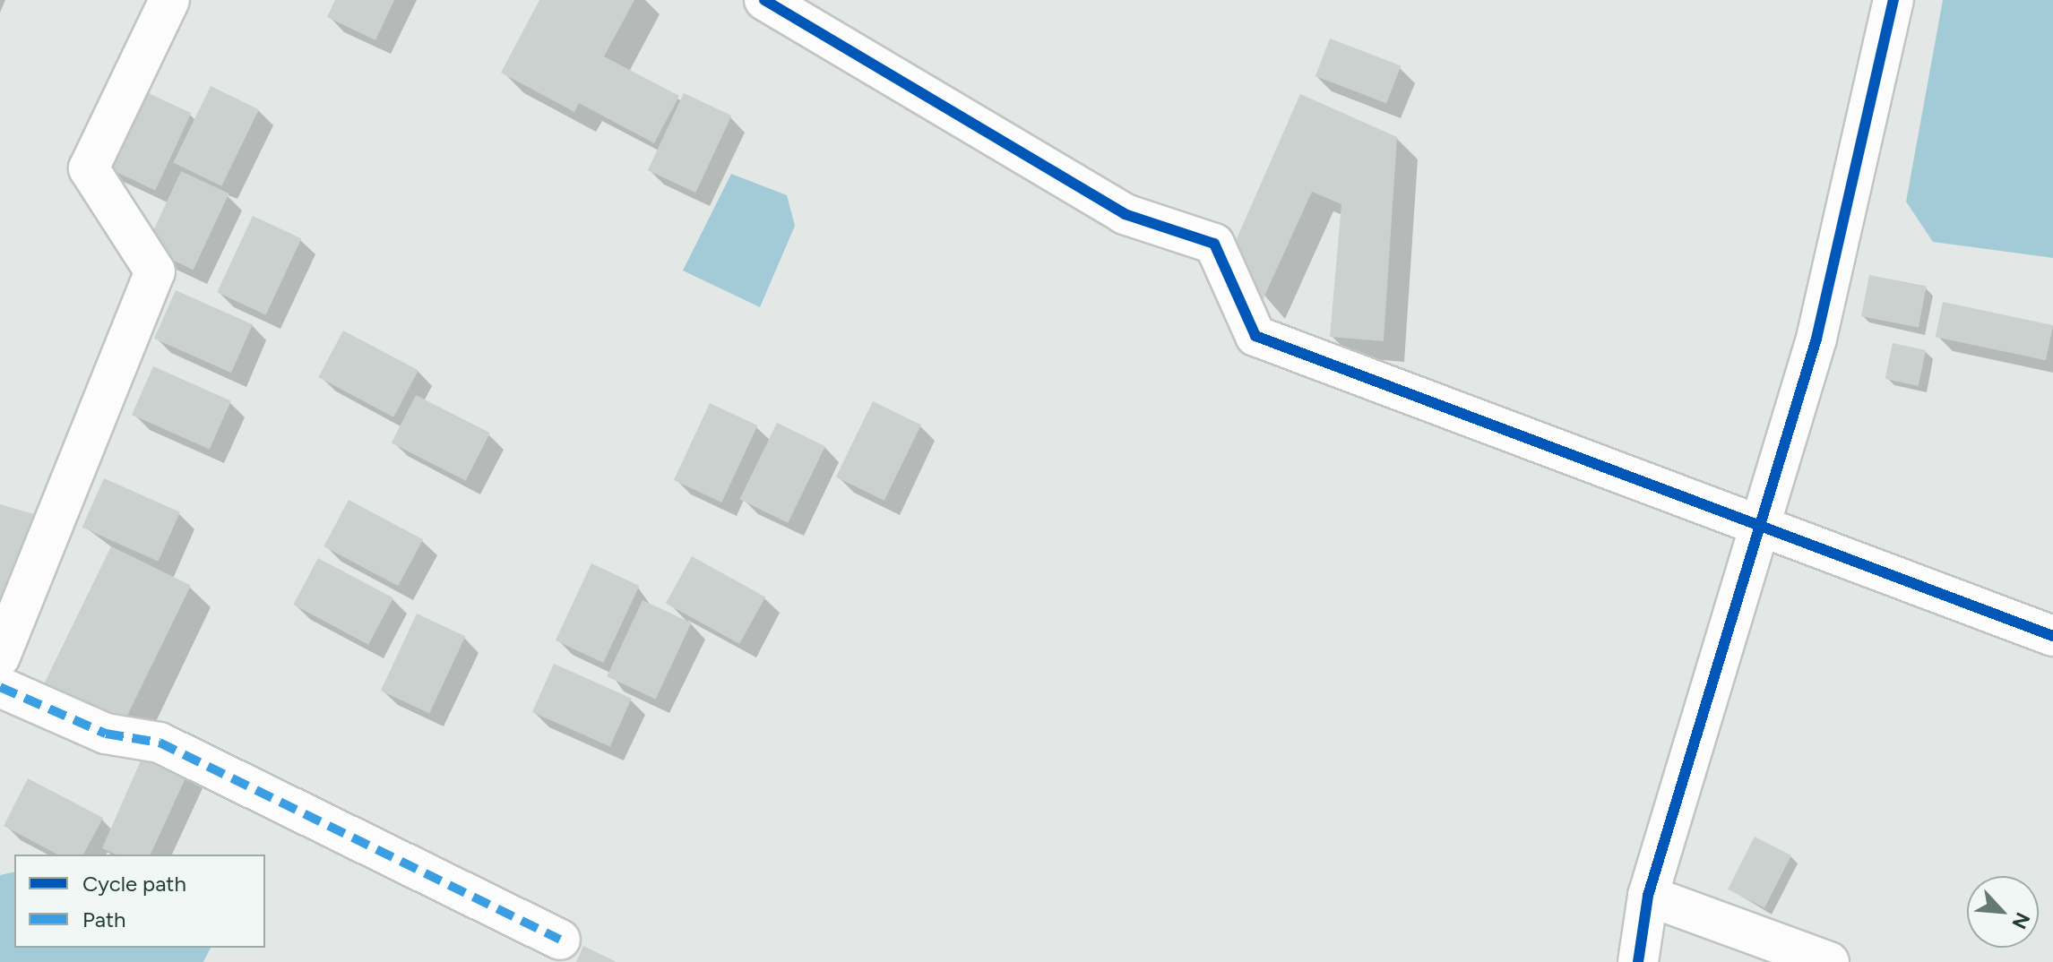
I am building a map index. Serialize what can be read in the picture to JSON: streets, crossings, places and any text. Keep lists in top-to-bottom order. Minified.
{"legend":["Cycle path","Path"],"north":"bottom right"}
